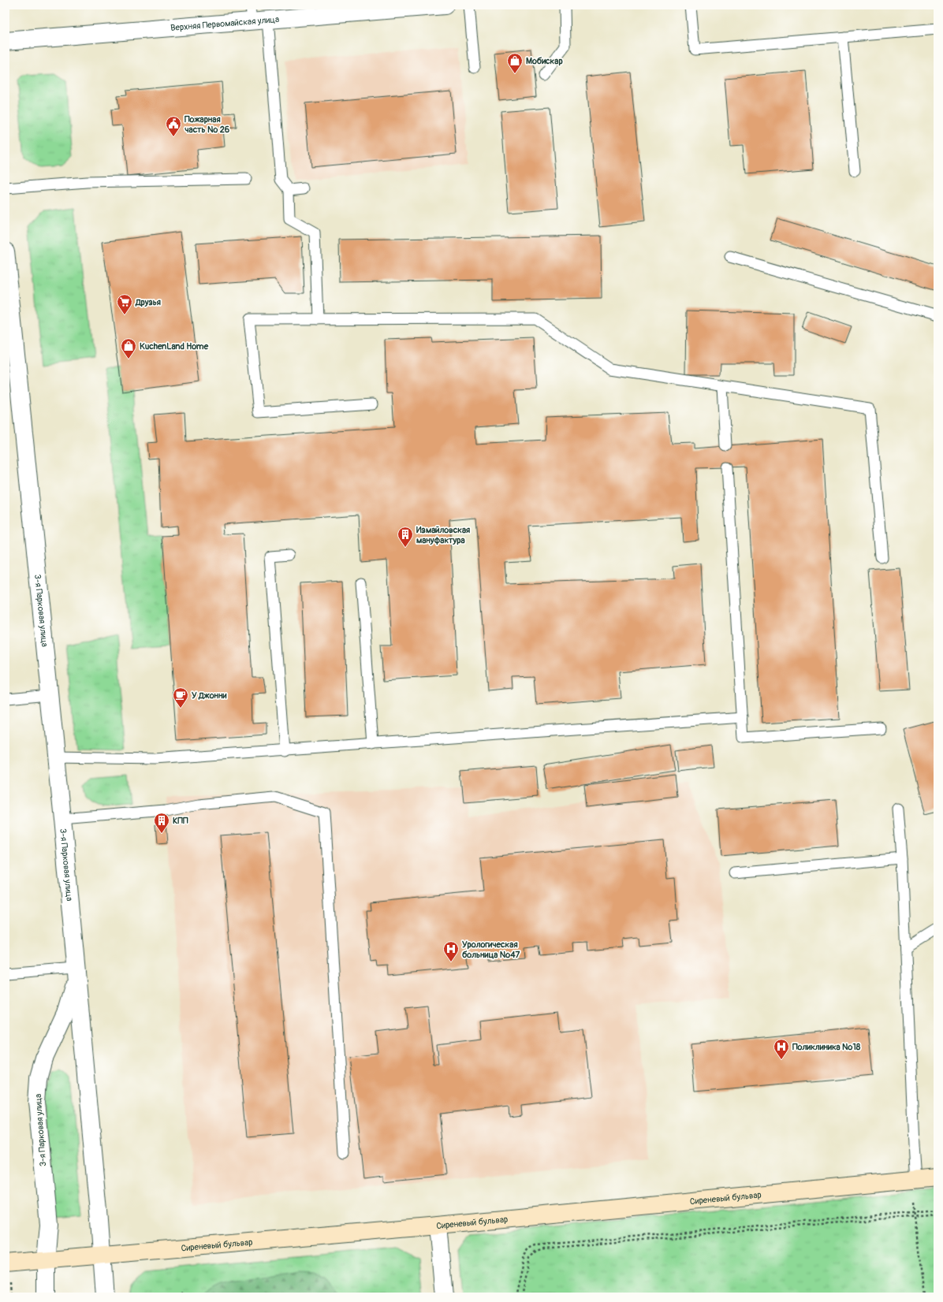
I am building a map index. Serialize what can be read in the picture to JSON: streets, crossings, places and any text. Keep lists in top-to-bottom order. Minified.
{"streets":{"main road":["Сиреневый бульвар"],"street":["Верхняя Первомайская улица","3-я Парковая улица"]},"crossings":[["3-я Парковая улица","Сиреневый бульвар"]],"places":{"shop":["Мобискар","KuchenLand Home"],"public building":["Пожарная часть № 26"],"supermarket":["Друзья"],"building":["Измайловская мануфактура","КПП"],"cafe":["У Джонни"],"hospital":["Урологическая больница №47","Поликлиника №18"]}}
